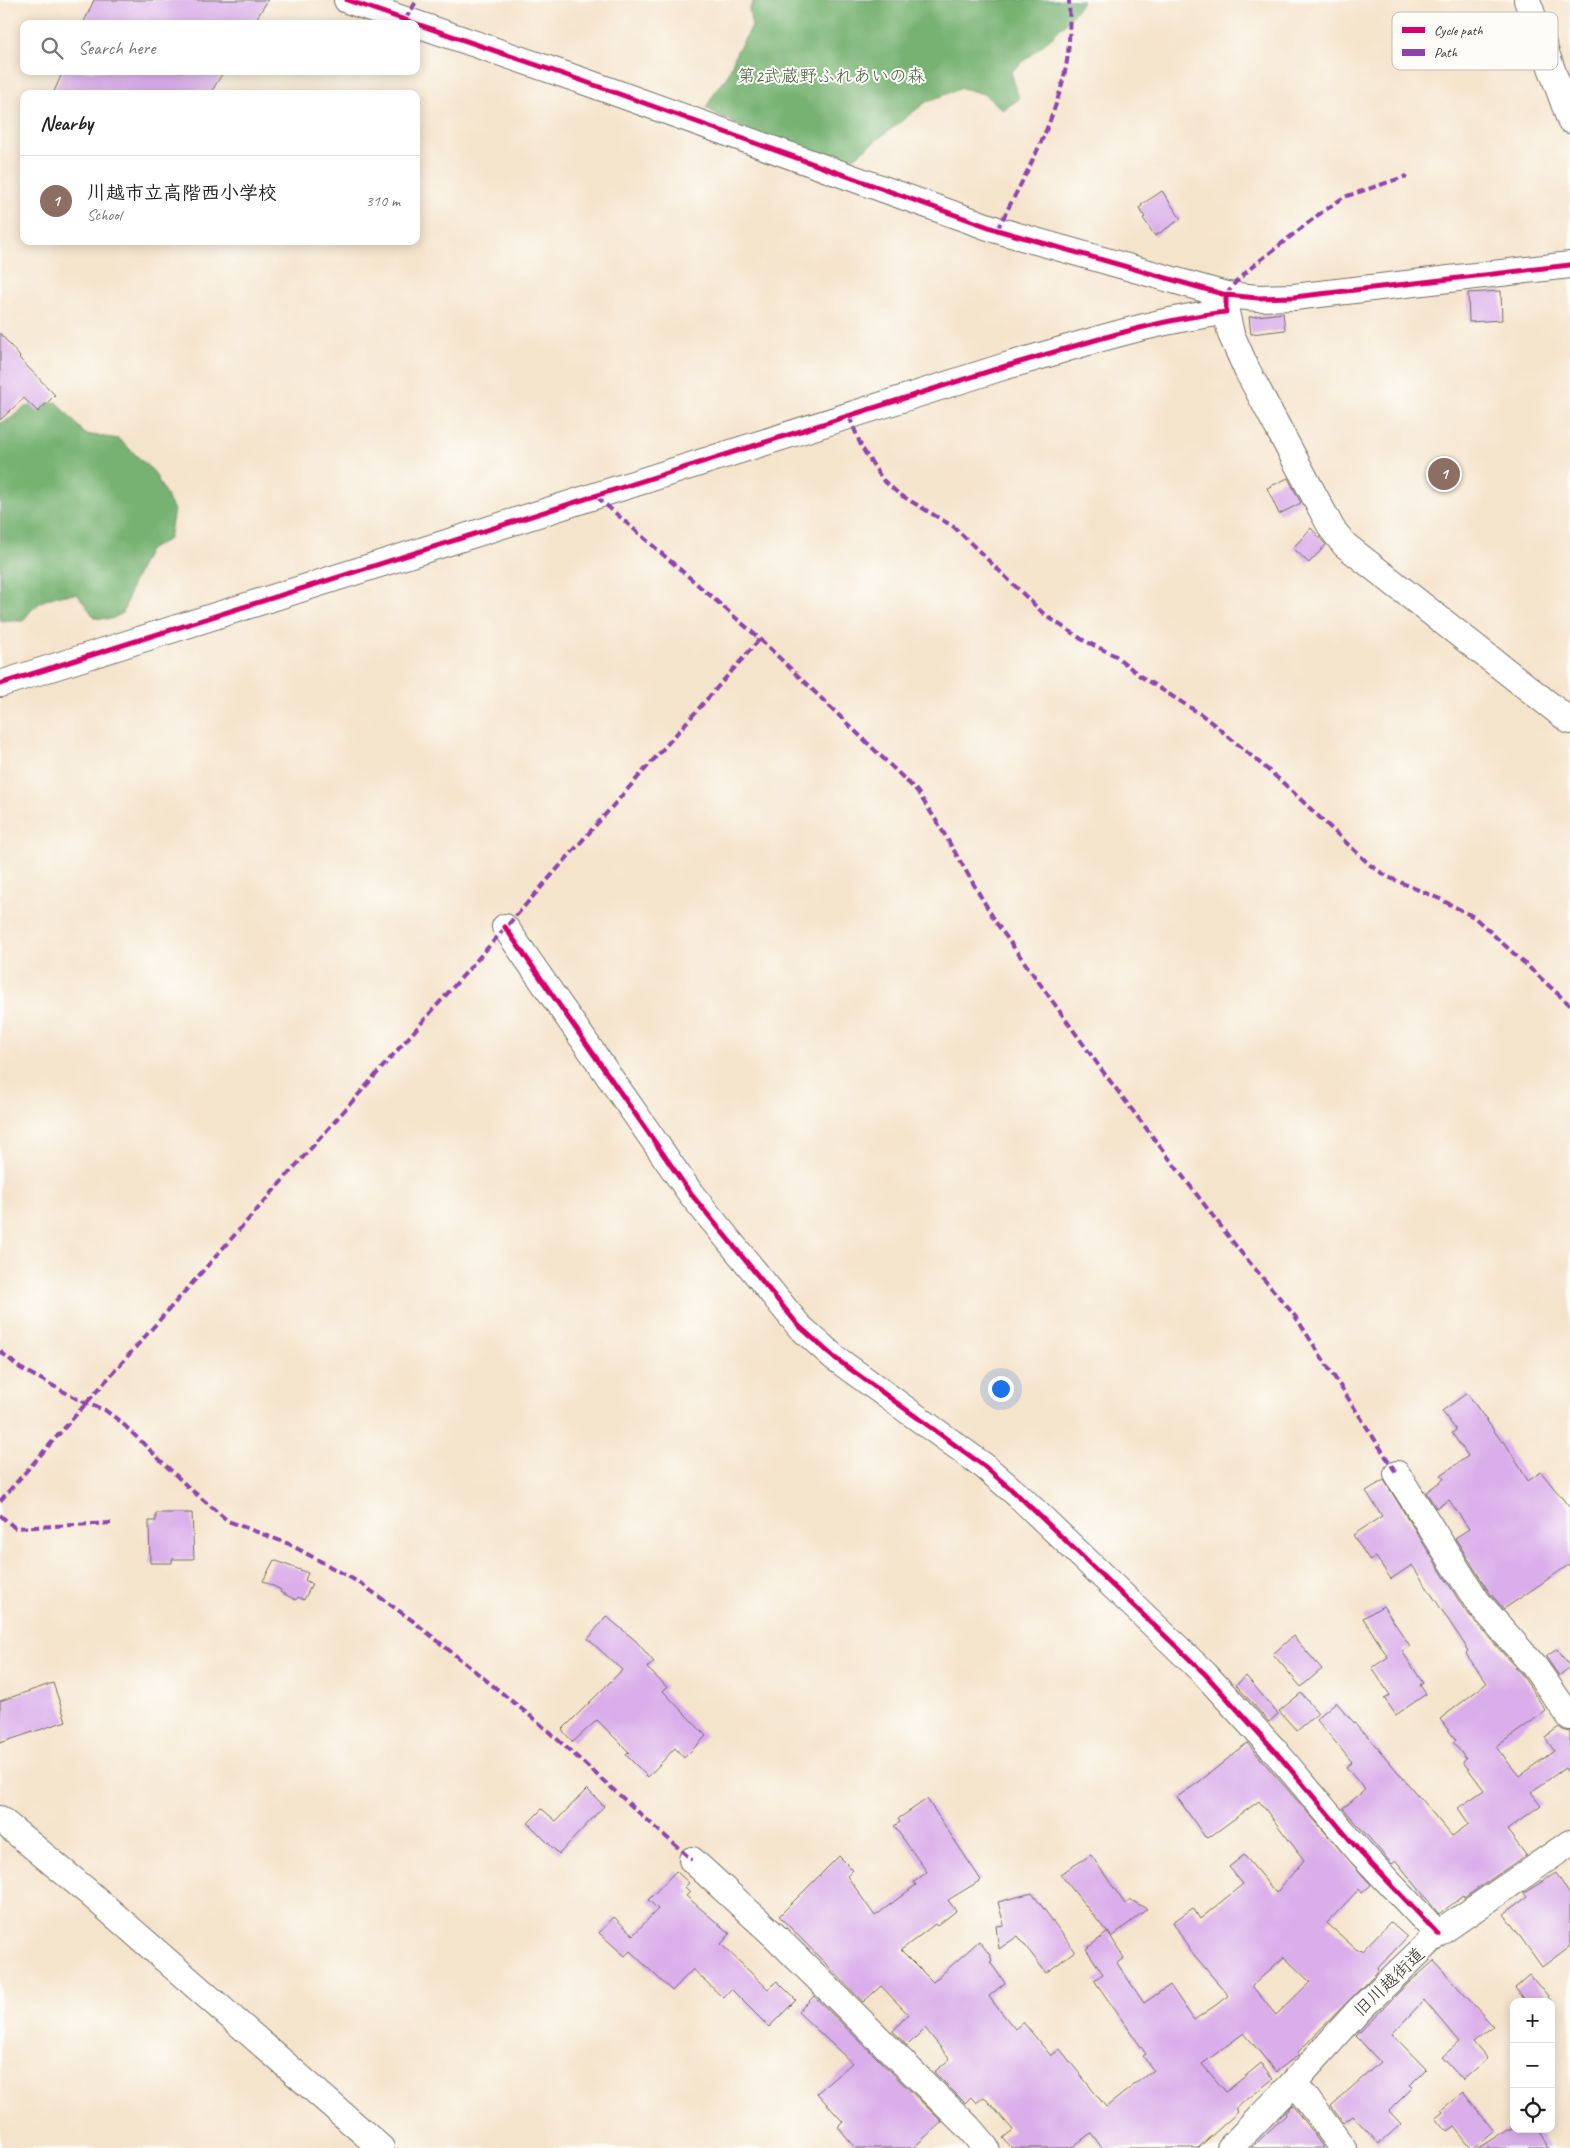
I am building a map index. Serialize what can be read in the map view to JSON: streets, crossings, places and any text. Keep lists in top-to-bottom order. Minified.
{"streets":{"street":["旧川越街道"]},"parks":["第2武蔵野ふれあいの森"],"legend":["Cycle path","Path"],"page":{"search":"Search here","heading":"Nearby","list":[{"mark":"1","name":"川越市立高階西小学校","note":"School","value":"310 m"}],"pins":"1","map_buttons":["+","−"]}}
